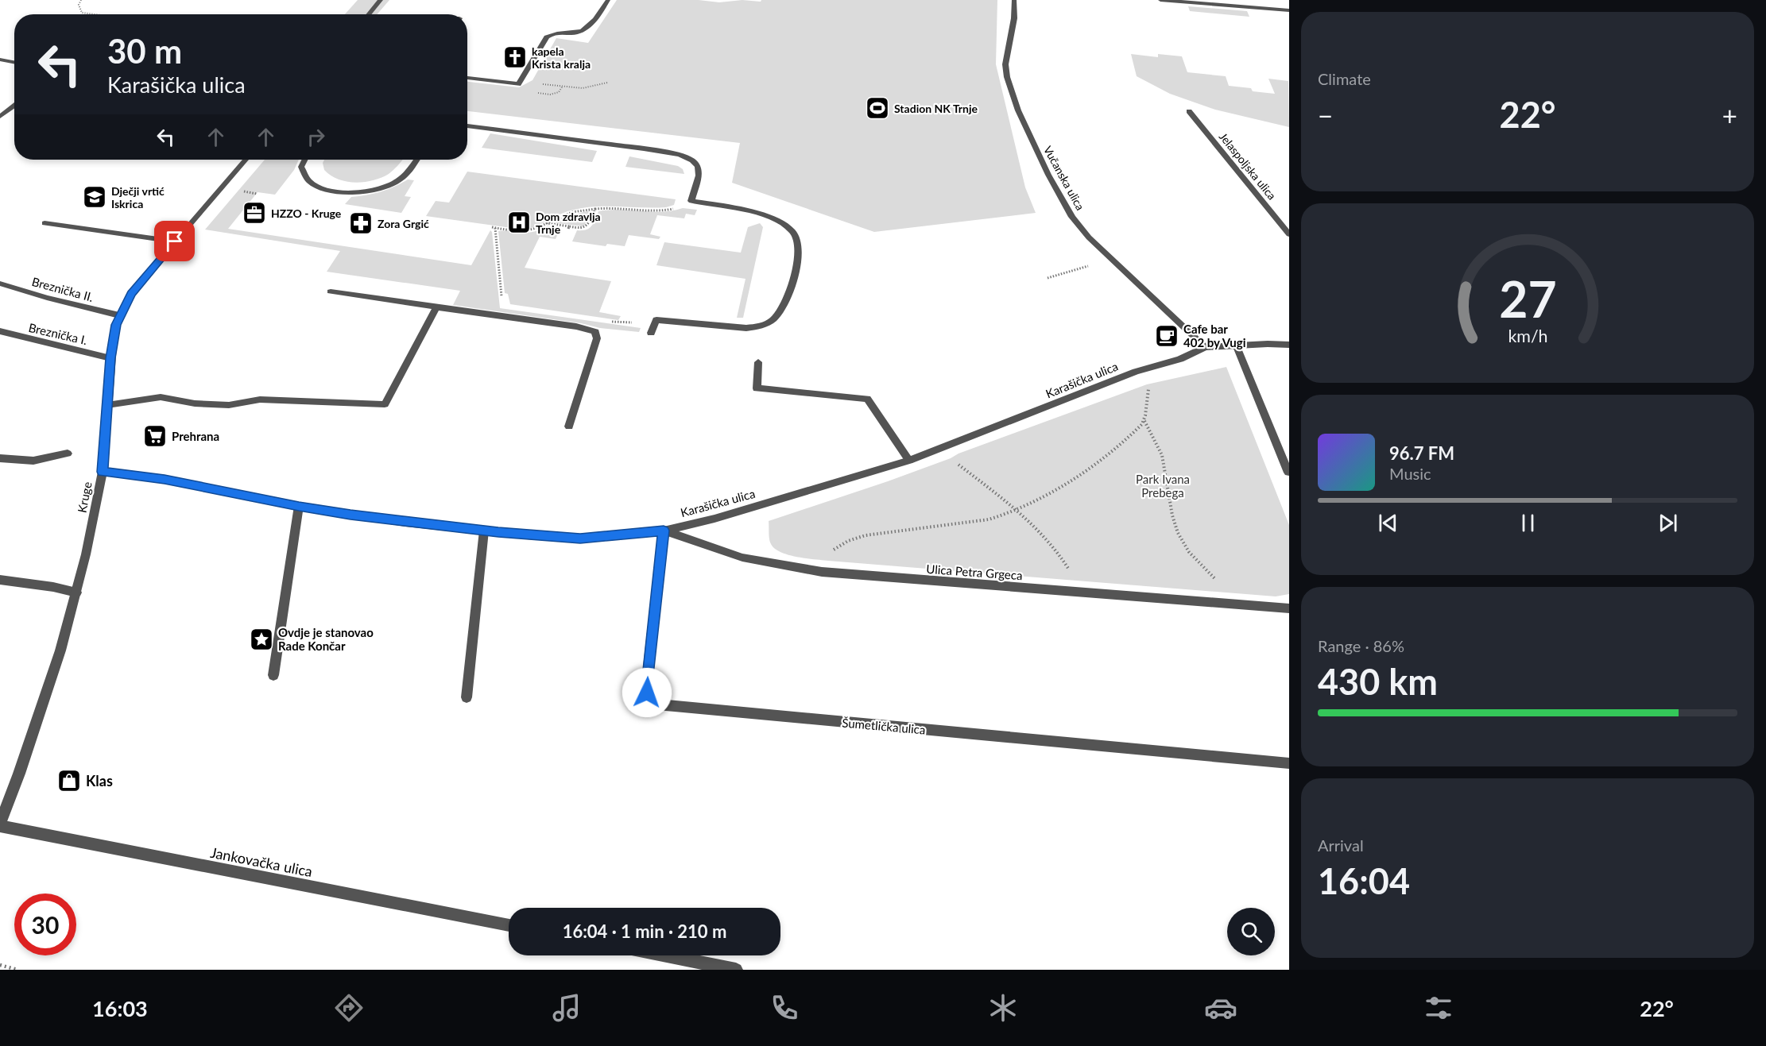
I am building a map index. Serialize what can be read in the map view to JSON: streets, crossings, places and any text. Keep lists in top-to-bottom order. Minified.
{"streets":{"street":["Jelaspoljska ulica","Vučanska ulica","Breznička II.","Breznička I.","Karašička ulica","Kruge","Ulica Petra Grgeca","Šumetlička ulica","Jankovačka ulica"]},"crossings":[["Vučanska ulica","Karašička ulica"],["Breznička II.","Kruge"],["Breznička I.","Kruge"],["Karašička ulica","Kruge"],["Karašička ulica","Ulica Petra Grgeca"],["Karašička ulica","Šumetlička ulica"],["Kruge","Jankovačka ulica"],["Ulica Petra Grgeca","Šumetlička ulica"]],"parks":["Park Ivana Prebega"],"places":{"church":["kapela Krista kralja"],"sports":["Stadion NK Trnje"],"school or university":["Dječji vrtić Iskrica"],"office":["HZZO - Kruge"],"hospital":["Dom zdravlja Trnje"],"pharmacy":["Zora Grgić"],"cafe":["Cafe bar 402 by Vugi"],"supermarket":["Prehrana"],"place":["Ovdje je stanovao Rade Končar"],"shop":["Klas"]},"page":{"tile":["Climate",["Range · 86%","430 km"],["Arrival","16:04"]],"turn":["30 m","Karašička ulica"],"heat":["−","22°","+"],"song":["96.7 FM","Music"],"limit":"30","trip":"16:04 · 1 min · 210 m","tabs":["16:03","22°"],"gauge":["27","km/h"]}}
